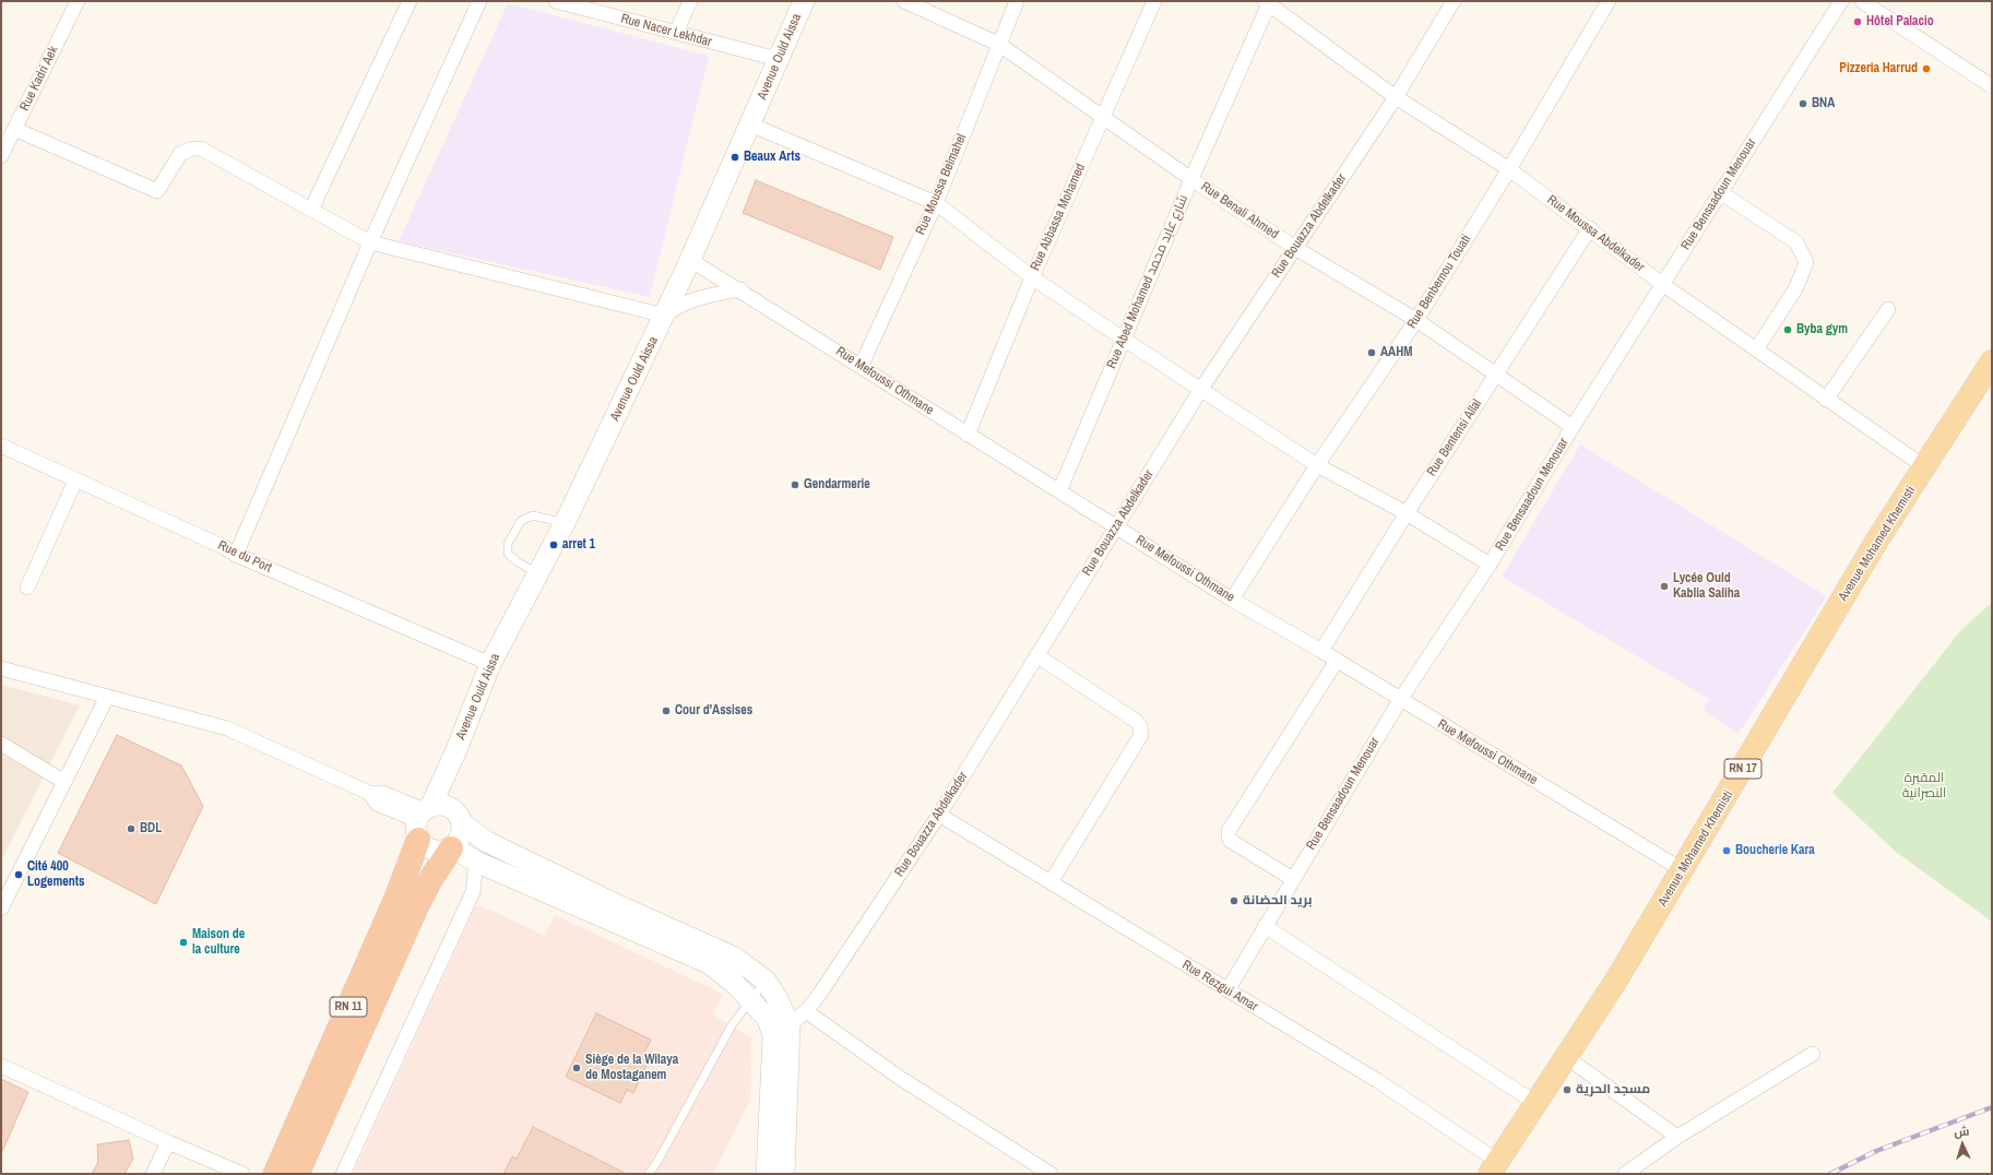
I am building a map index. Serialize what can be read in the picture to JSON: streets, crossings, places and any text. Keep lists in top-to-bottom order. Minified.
{"streets":{"highway":["RN 11"],"main road":["Avenue Ould Aissa","Avenue Mohamed Khemisti","RN 17"],"street":["Rue Nacer Lekhdar","Rue Kadri Aek","Rue Moussa Belmahel","Rue Bensaadoun Menouar","Rue Benali Ahmed","Rue Abbassa Mohamed","Rue Bouazza Abdelkader","Rue Moussa Abdelkader","Rue Abed Mohamed شارع عابد محمد","Rue Benbernou Touati","Rue Mefoussi Othmane","Rue Bentensi Allal","Rue du Port","Rue Rezgui Amar"]},"crossings":[["Rue Nacer Lekhdar","Avenue Ould Aissa"],["Avenue Ould Aissa","Rue Mefoussi Othmane"],["Avenue Ould Aissa","Rue du Port"],["Avenue Ould Aissa","RN 11"],["Rue Moussa Belmahel","Rue Benali Ahmed"],["Rue Moussa Belmahel","Rue Mefoussi Othmane"],["Rue Bensaadoun Menouar","Rue Benali Ahmed"],["Rue Bensaadoun Menouar","Rue Moussa Abdelkader"],["Rue Bensaadoun Menouar","Rue Mefoussi Othmane"],["Rue Bensaadoun Menouar","Rue Rezgui Amar"],["Rue Benali Ahmed","Rue Abbassa Mohamed"],["Rue Benali Ahmed","Rue Bouazza Abdelkader"],["Rue Benali Ahmed","Rue Abed Mohamed شارع عابد محمد"],["Rue Benali Ahmed","Rue Benbernou Touati"],["Rue Benali Ahmed","Rue Bentensi Allal"],["Rue Abbassa Mohamed","Rue Mefoussi Othmane"],["Rue Bouazza Abdelkader","Rue Moussa Abdelkader"],["Rue Bouazza Abdelkader","Rue Mefoussi Othmane"],["Rue Bouazza Abdelkader","Rue Rezgui Amar"],["Rue Moussa Abdelkader","Rue Abed Mohamed شارع عابد محمد"],["Rue Moussa Abdelkader","Rue Benbernou Touati"],["Rue Moussa Abdelkader","Rue Bentensi Allal"],["Rue Moussa Abdelkader","Avenue Mohamed Khemisti"],["Rue Abed Mohamed شارع عابد محمد","Rue Mefoussi Othmane"],["Rue Benbernou Touati","Rue Mefoussi Othmane"],["Rue Mefoussi Othmane","Rue Bentensi Allal"],["Rue Mefoussi Othmane","Avenue Mohamed Khemisti"],["Avenue Mohamed Khemisti","Rue Rezgui Amar"]],"parks":["المقبرة النصرانية"],"places":["Hôtel Palacio","Pizzeria Harrud","BNA","Beaux Arts","Byba gym","AAHM","Gendarmerie","arret 1","Lycée Ould Kablia Saliha","Cour d'Assises","BDL","Boucherie Kara","Cité 400 Logements","بريد الحضانة","Maison de la culture","Siège de la Wilaya de Mostaganem","مسجد الحرية"],"north":"top"}
